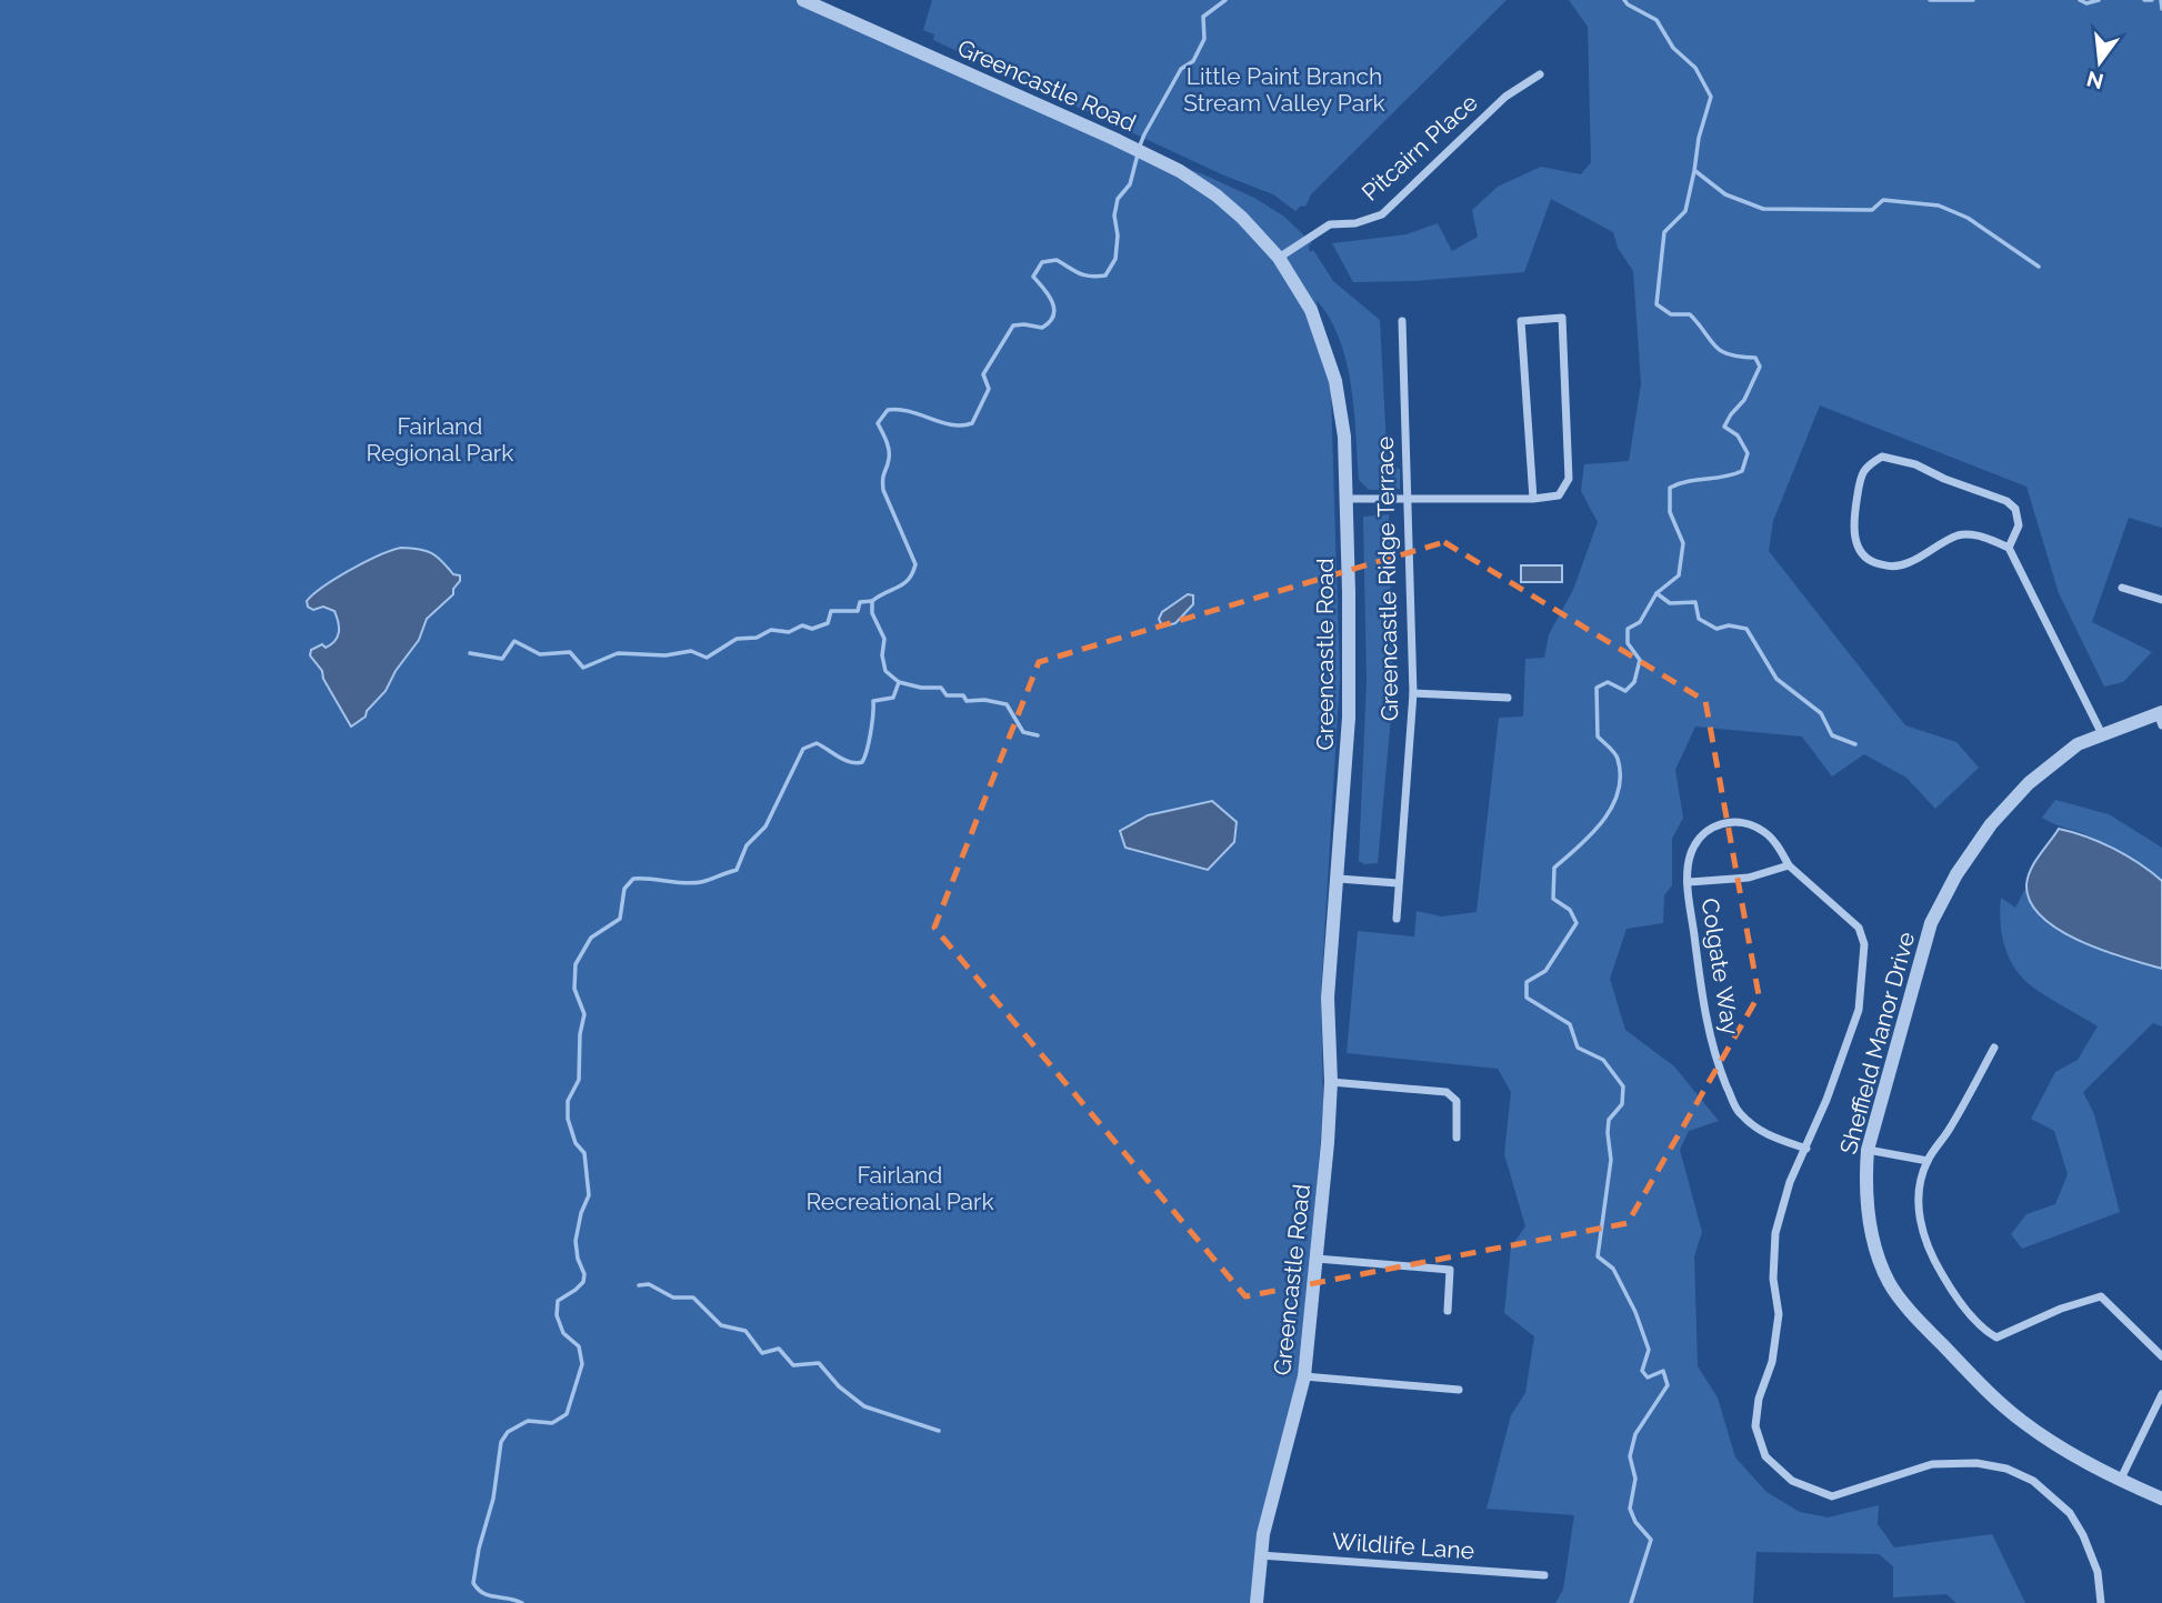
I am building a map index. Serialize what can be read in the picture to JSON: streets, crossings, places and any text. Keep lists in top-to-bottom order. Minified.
{"streets":{"street":["Greencastle Road","Pitcairn Place","Greencastle Ridge Terrace","Colgate Way","Sheffield Manor Drive","Wildlife Lane"]},"crossings":[["Greencastle Road","Pitcairn Place"],["Greencastle Road","Wildlife Lane"]],"parks":["Little Paint Branch Stream Valley Park","Fairland Regional Park","Fairland Recreational Park"],"north":"bottom"}
